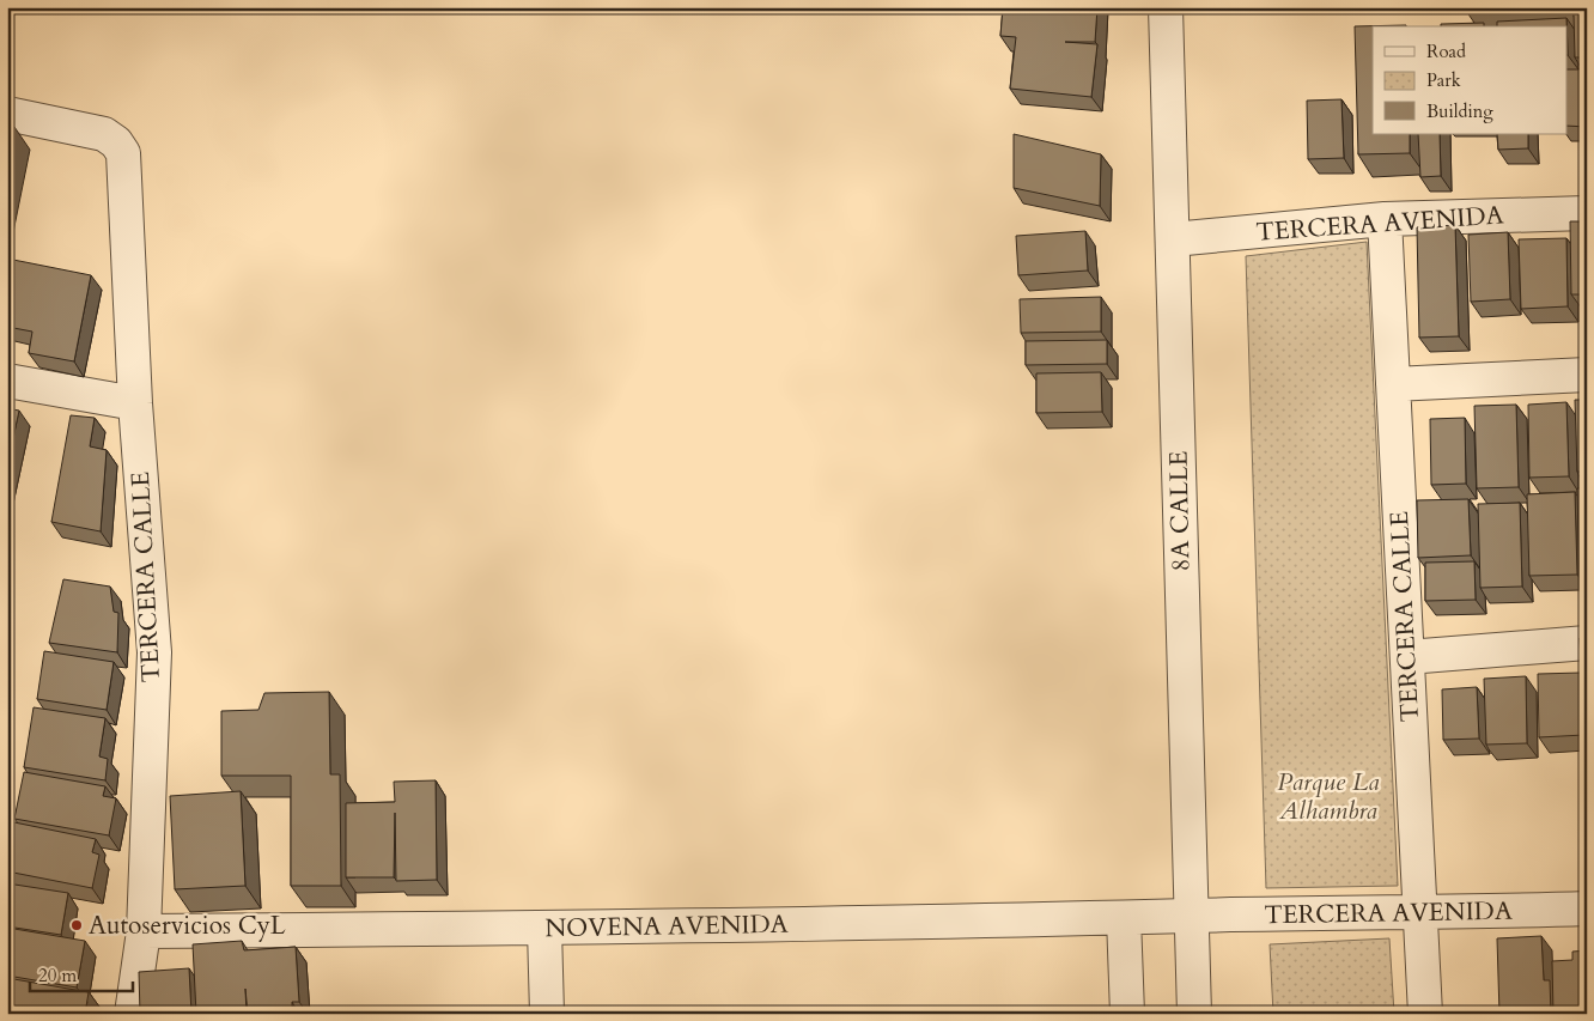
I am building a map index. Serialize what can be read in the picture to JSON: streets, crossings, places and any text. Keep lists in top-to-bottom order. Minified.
{"streets":{"street":["TERCERA AVENIDA","8A CALLE","TERCERA CALLE","NOVENA AVENIDA"]},"crossings":[["TERCERA AVENIDA","8A CALLE"],["TERCERA AVENIDA","TERCERA CALLE"],["TERCERA AVENIDA","NOVENA AVENIDA"],["8A CALLE","NOVENA AVENIDA"],["TERCERA CALLE","NOVENA AVENIDA"]],"parks":["Parque La Alhambra"],"places":["Autoservicios CyL"],"legend":["Road","Park","Building"],"scale_bar":"20 m"}
